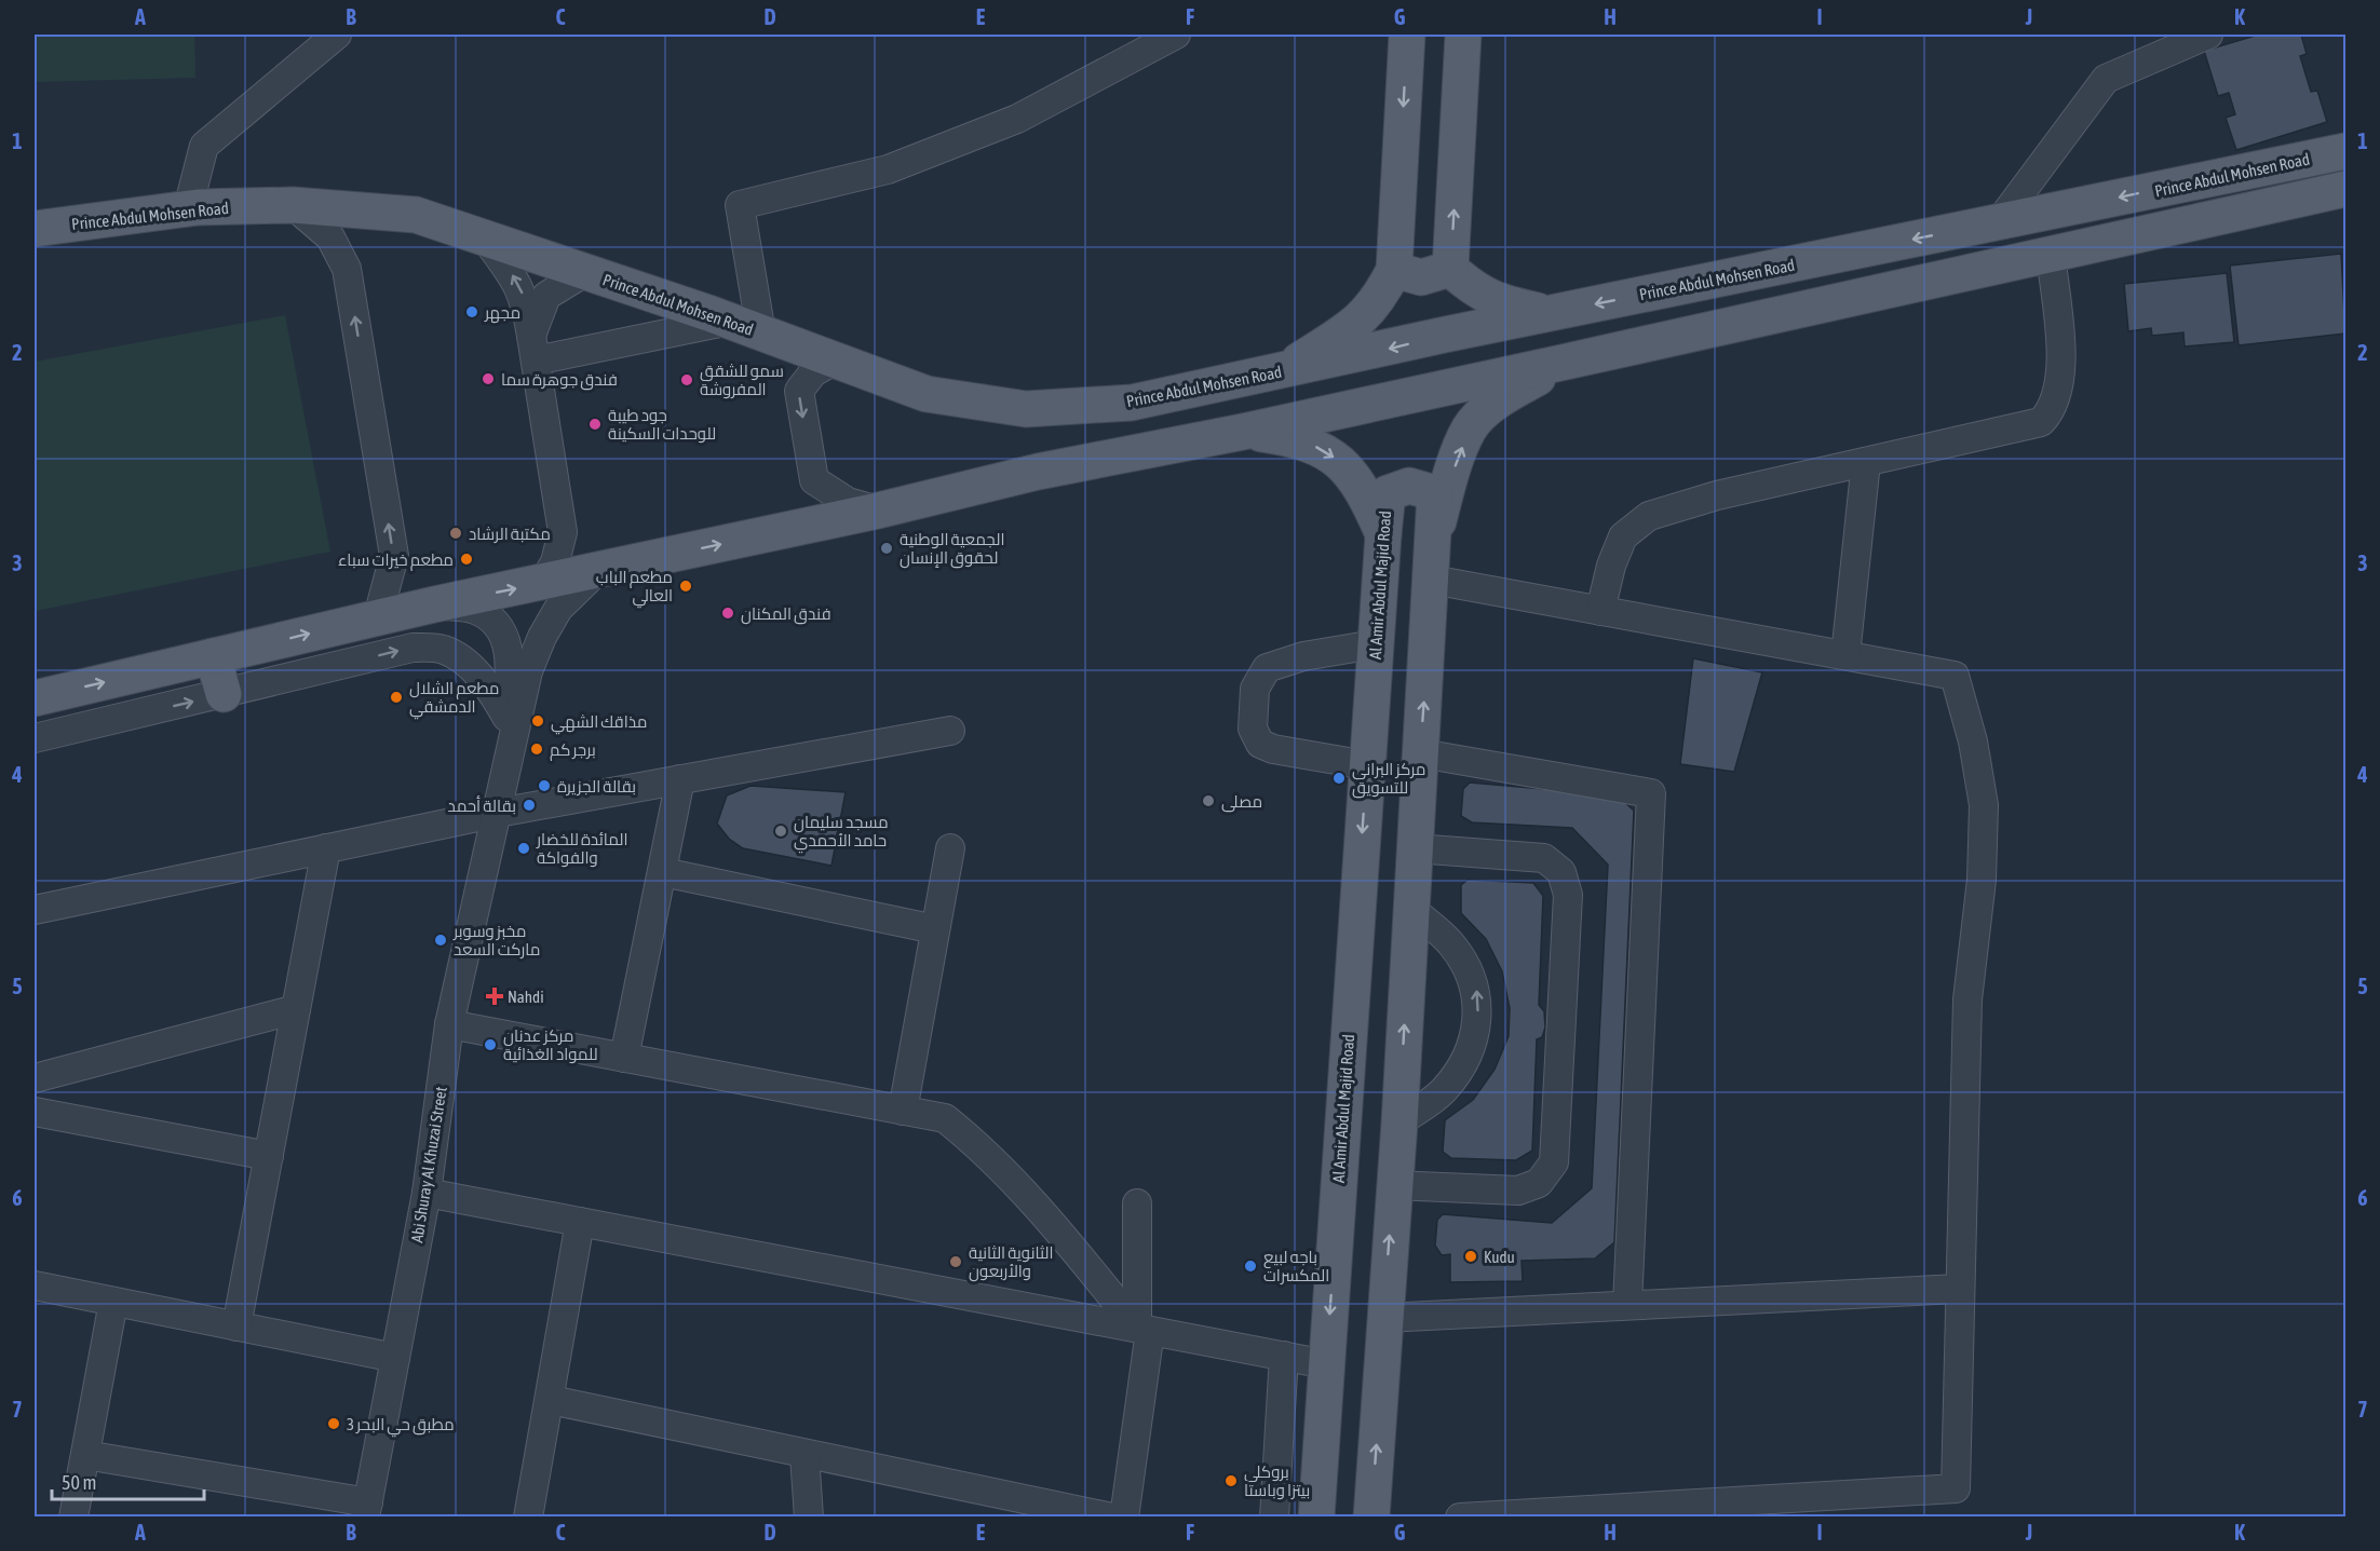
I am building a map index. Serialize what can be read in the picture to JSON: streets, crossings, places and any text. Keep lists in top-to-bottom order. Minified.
{"streets":{"main road":["Prince Abdul Mohsen Road","Al Amir Abdul Majid Road"],"street":["Abi Shuray Al Khuzai Street"]},"places":{"other":["مجهر","فندق جوهرة سما","سمو للشقق المفروشة","جود طيبة للوحدات السكينة","مكتبة الرشاد","الجمعية الوطنية لحقوق الإنسان","مطعم خيرات سباء","مطعم الباب العالي","فندق المكنان","مطعم الشلال الدمشقي","مذاقك الشهي","برجر كم","مركز البراني للتسويق","بقالة الجزيرة","مصلى","بقالة أحمد","مسجد سليمان حامد الأحمدي","المائدة للخضار والفواكة","مخبز وسوبر ماركت السعد","مركز عدنان للمواد الغذائية","Kudu","الثانوية الثانية والأربعون","باجه لبيع المكسرات","مطبق حي البحر 3","بروكلي بيتزا وباستا"],"health":["Nahdi"]},"scale_bar":"50 m","grid":{"columns":["A","B","C","D","E","F","G","H","I","J","K"],"rows":["1","2","3","4","5","6","7"]}}
